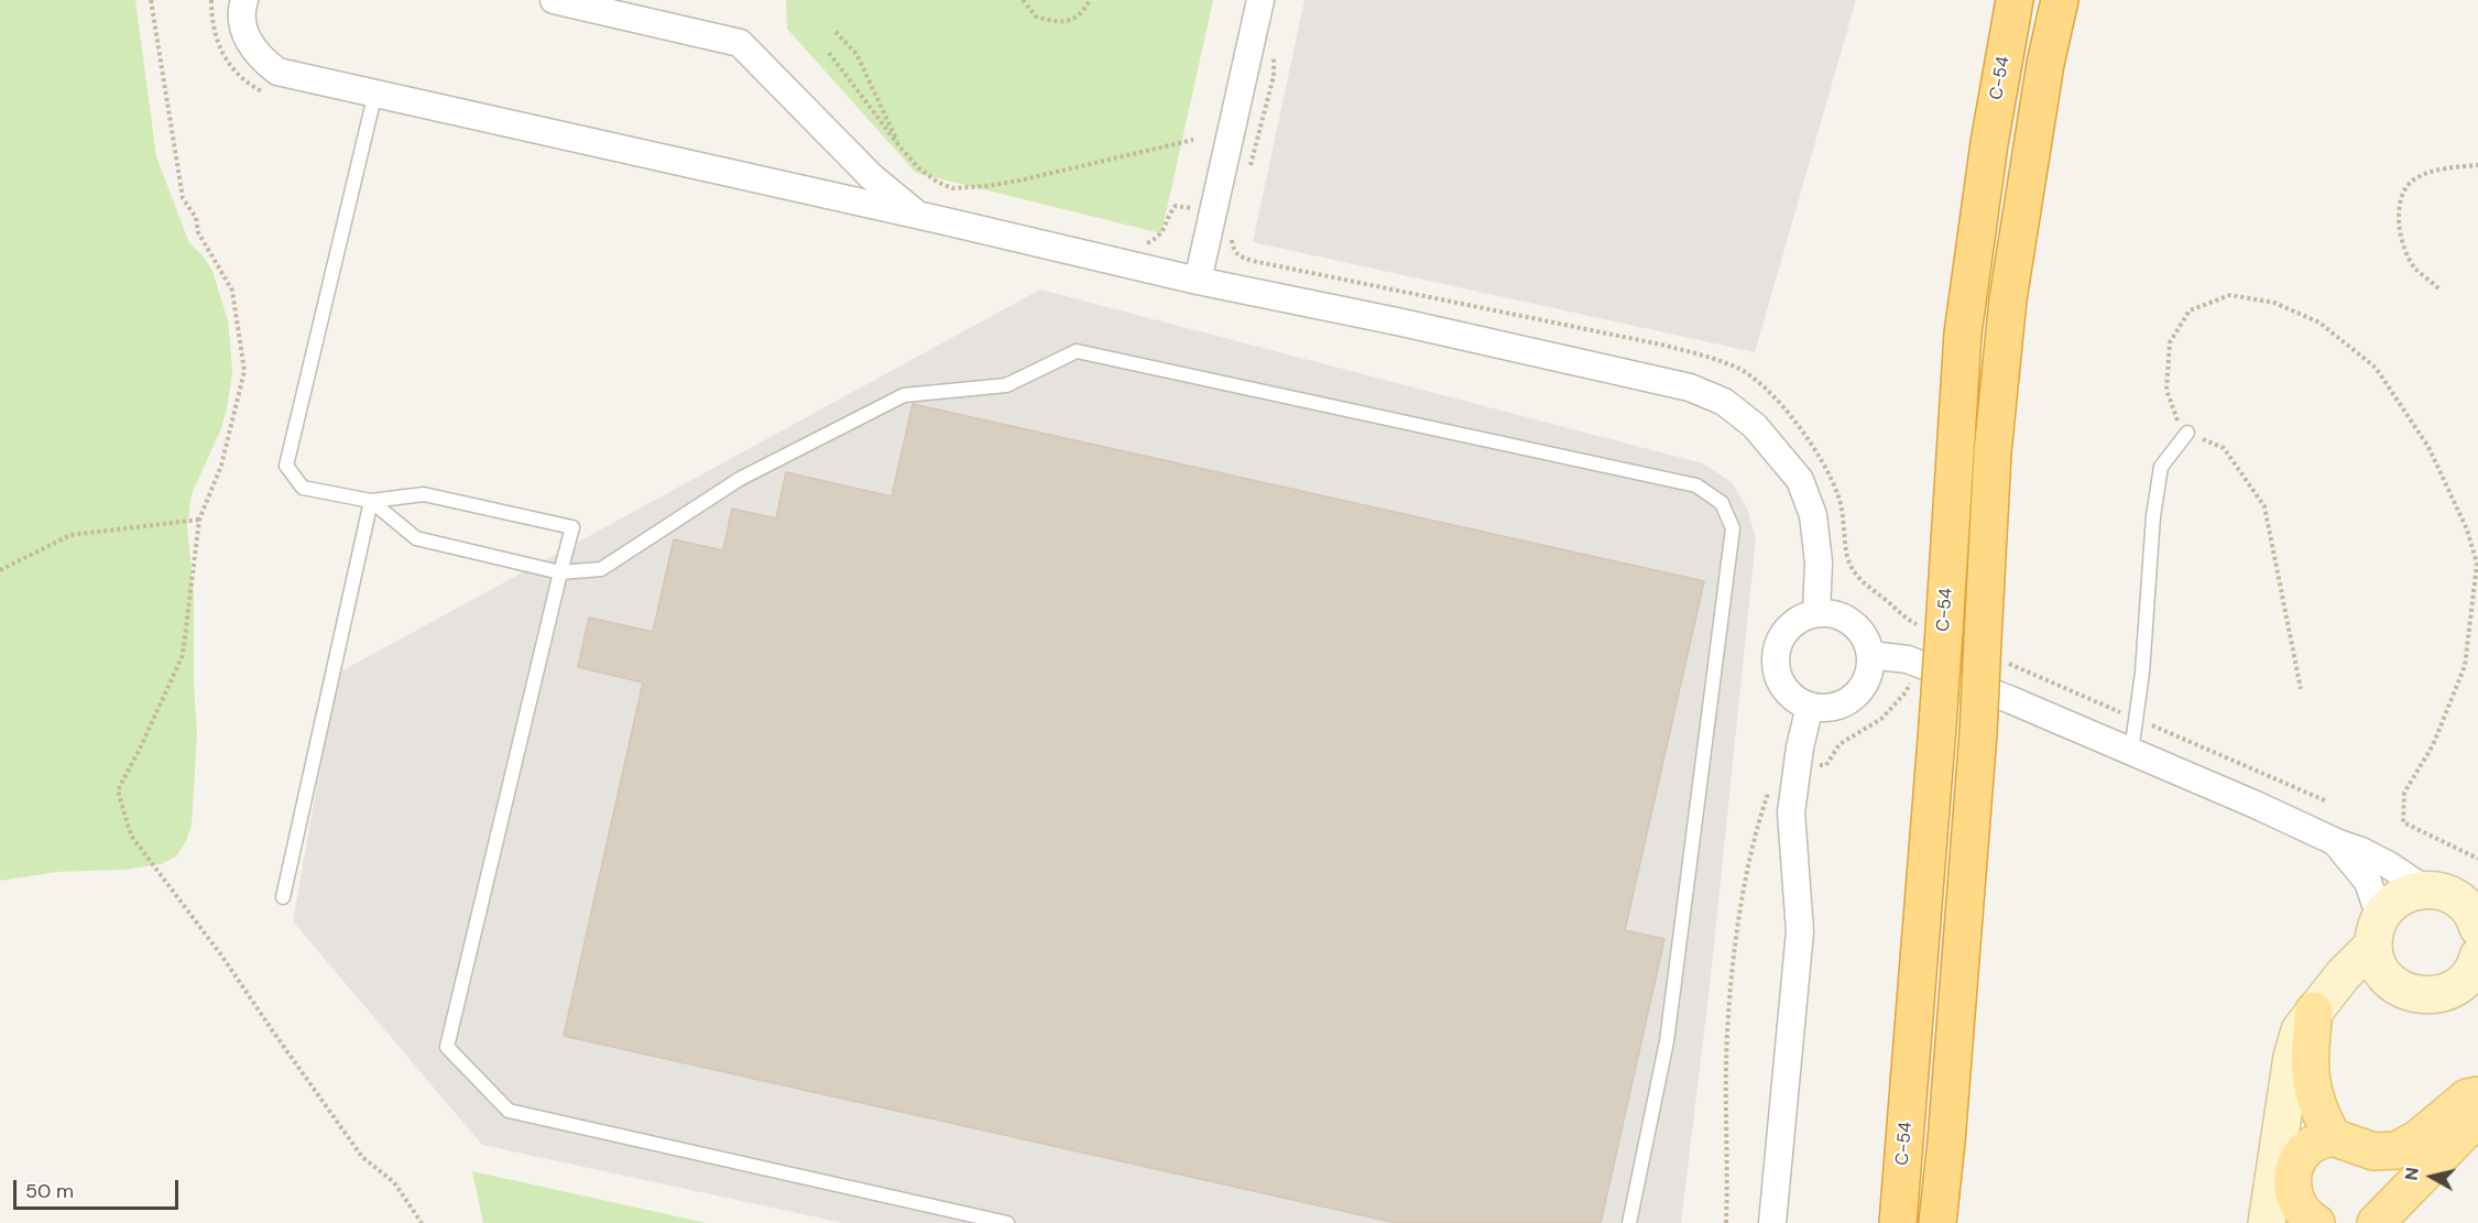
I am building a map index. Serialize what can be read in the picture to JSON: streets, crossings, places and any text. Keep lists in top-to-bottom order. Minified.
{"streets":{"highway":["C-54"]},"scale_bar":"50 m","north":"left"}
